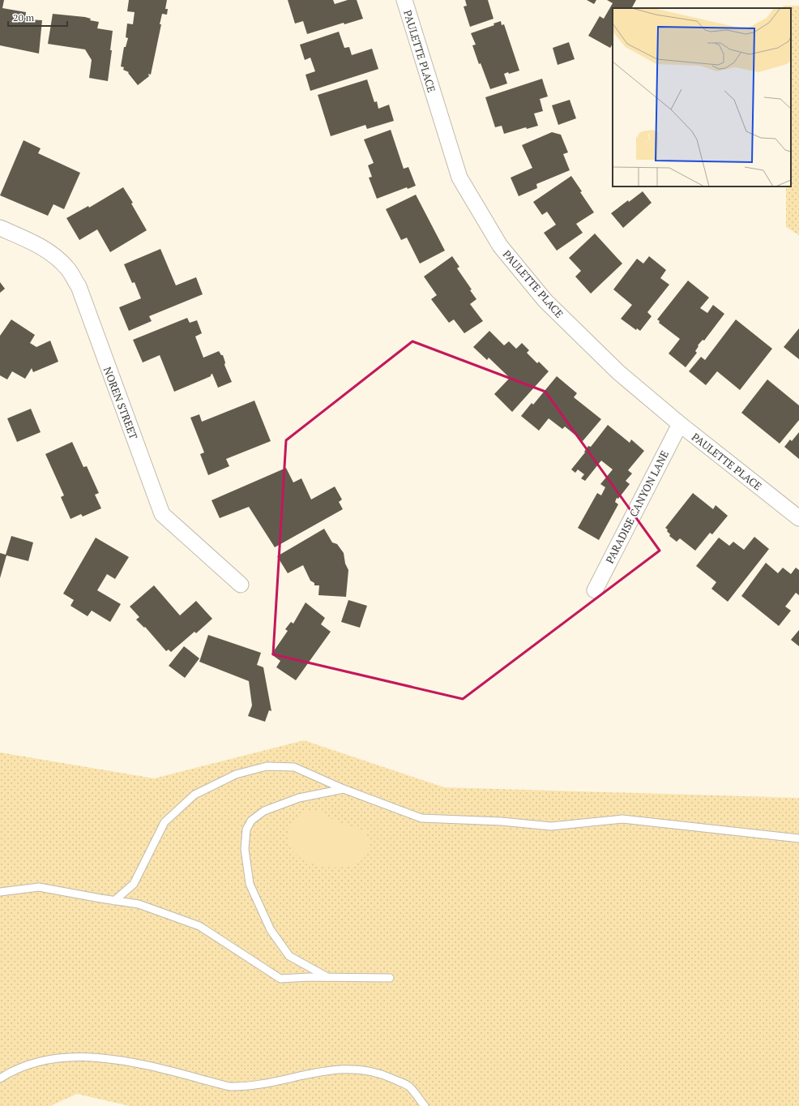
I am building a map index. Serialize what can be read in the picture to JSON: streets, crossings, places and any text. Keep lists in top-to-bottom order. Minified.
{"streets":{"street":["PAULETTE PLACE","NOREN STREET","PARADISE CANYON LANE"]},"crossings":[["PAULETTE PLACE","PARADISE CANYON LANE"]],"scale_bar":"20 m"}
